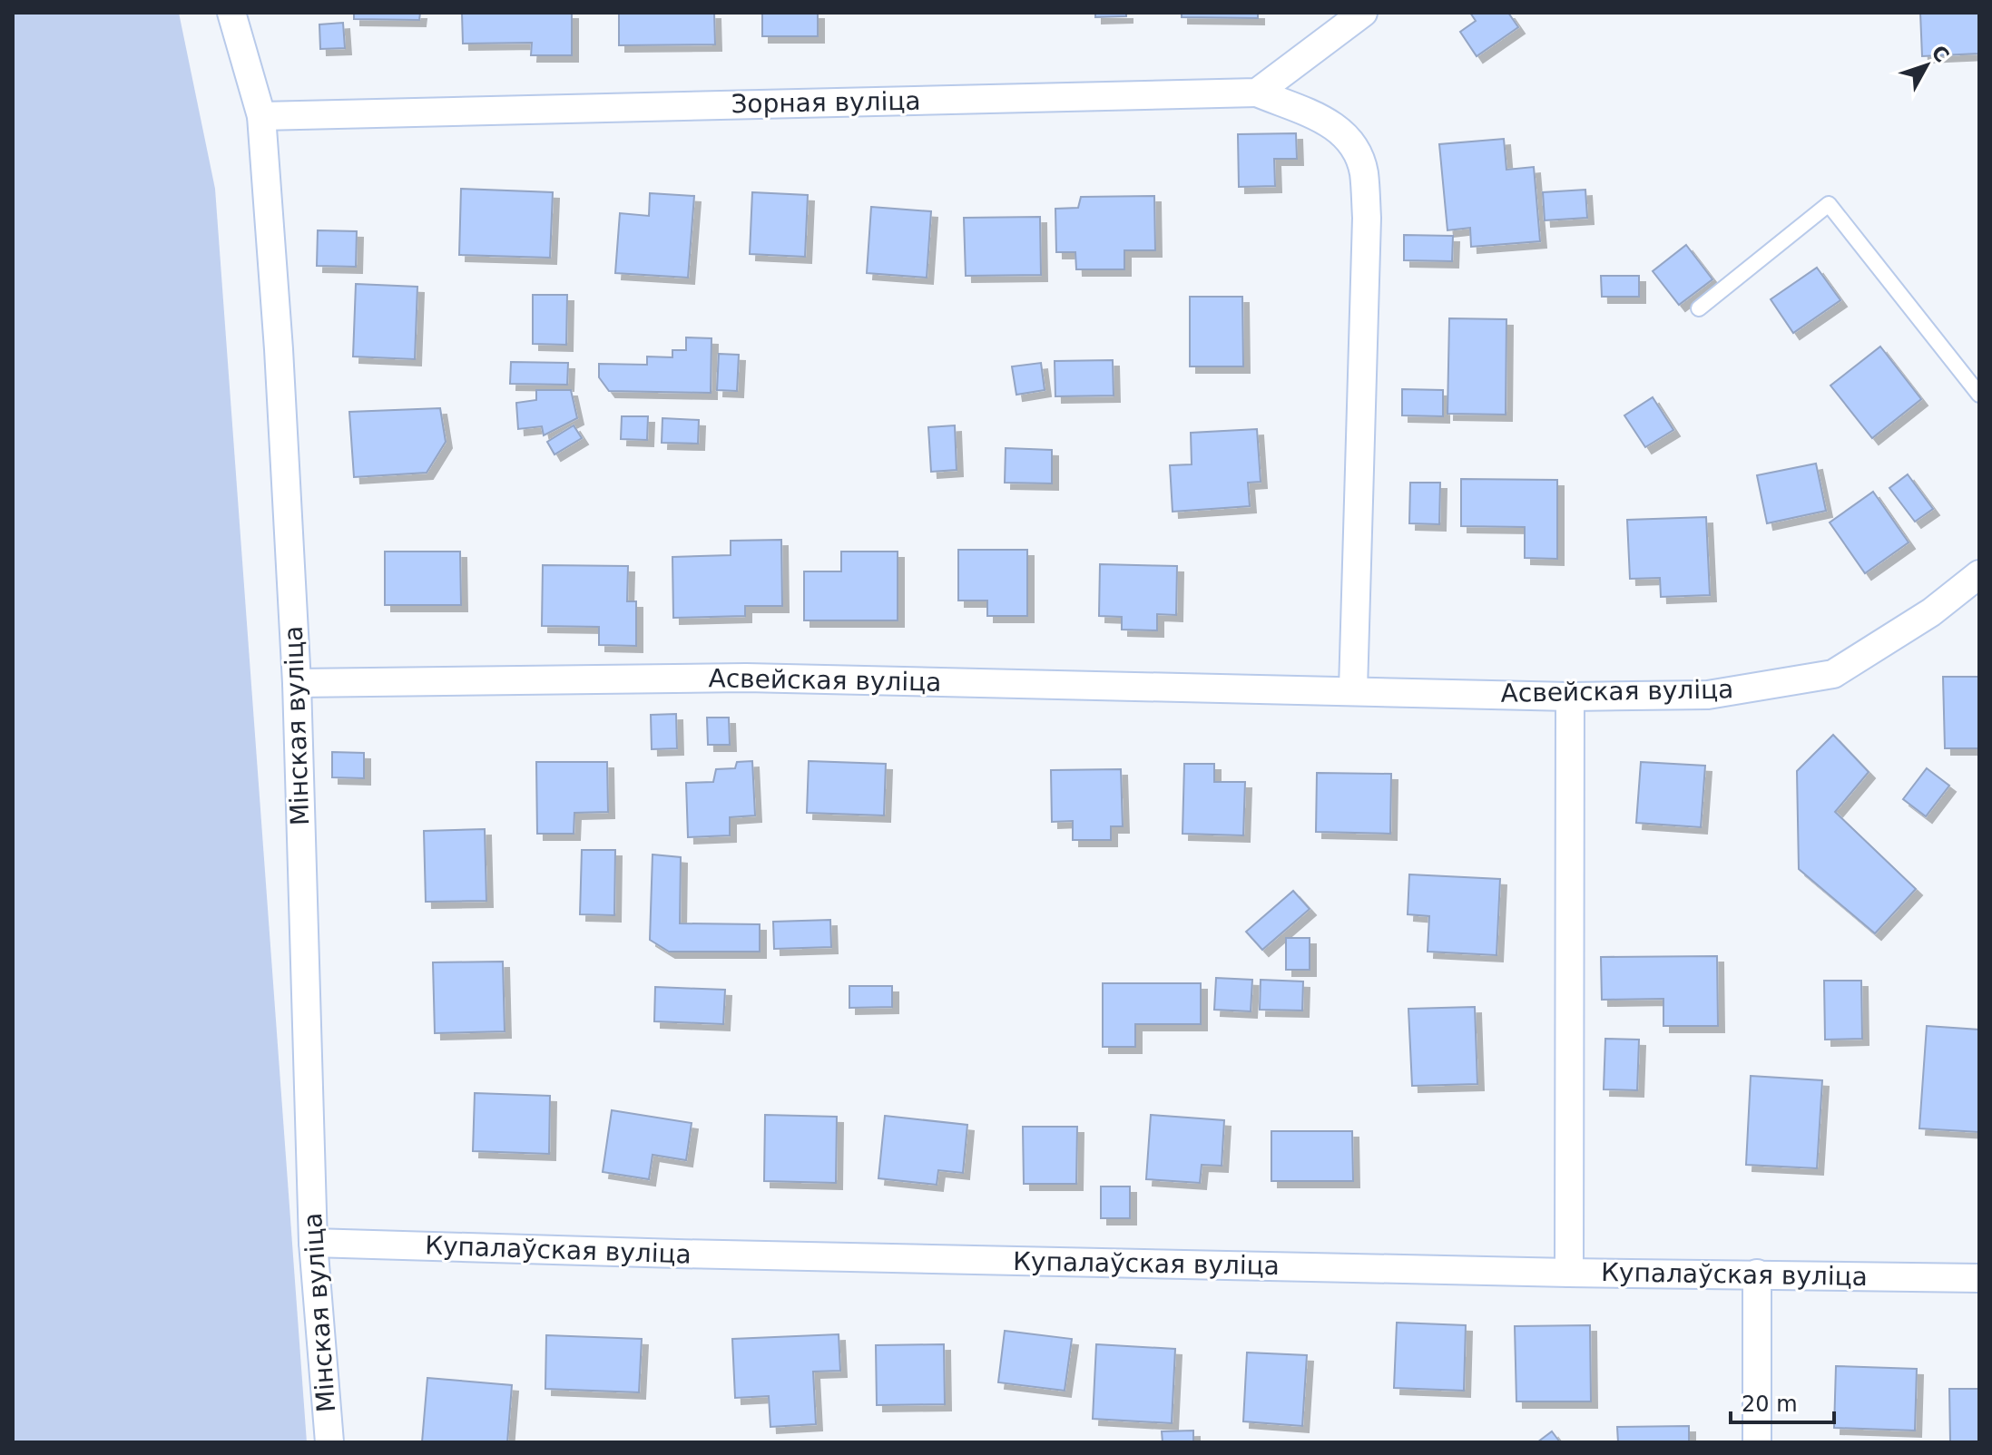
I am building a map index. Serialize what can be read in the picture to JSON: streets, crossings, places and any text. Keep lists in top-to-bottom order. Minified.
{"streets":{"street":["Зорная вуліца","Асвейская вуліца","Мінская вуліца","Купалаўская вуліца"]},"crossings":[["Зорная вуліца","Мінская вуліца"],["Асвейская вуліца","Мінская вуліца"],["Мінская вуліца","Купалаўская вуліца"]],"scale_bar":"20 m","north":"top right"}
